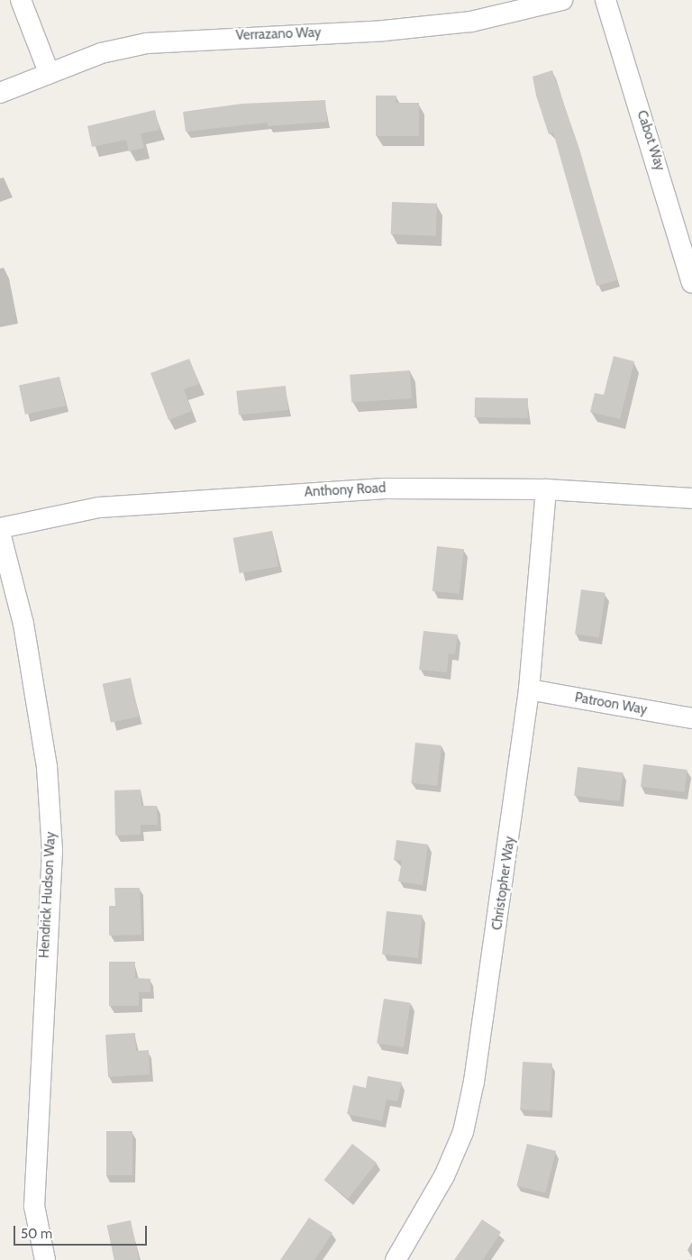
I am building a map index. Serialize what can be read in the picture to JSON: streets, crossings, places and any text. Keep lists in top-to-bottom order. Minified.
{"streets":{"street":["Verrazano Way","Cabot Way","Anthony Road","Patroon Way","Christopher Way","Hendrick Hudson Way"]},"crossings":[["Anthony Road","Christopher Way"],["Patroon Way","Christopher Way"]],"scale_bar":"50 m"}
